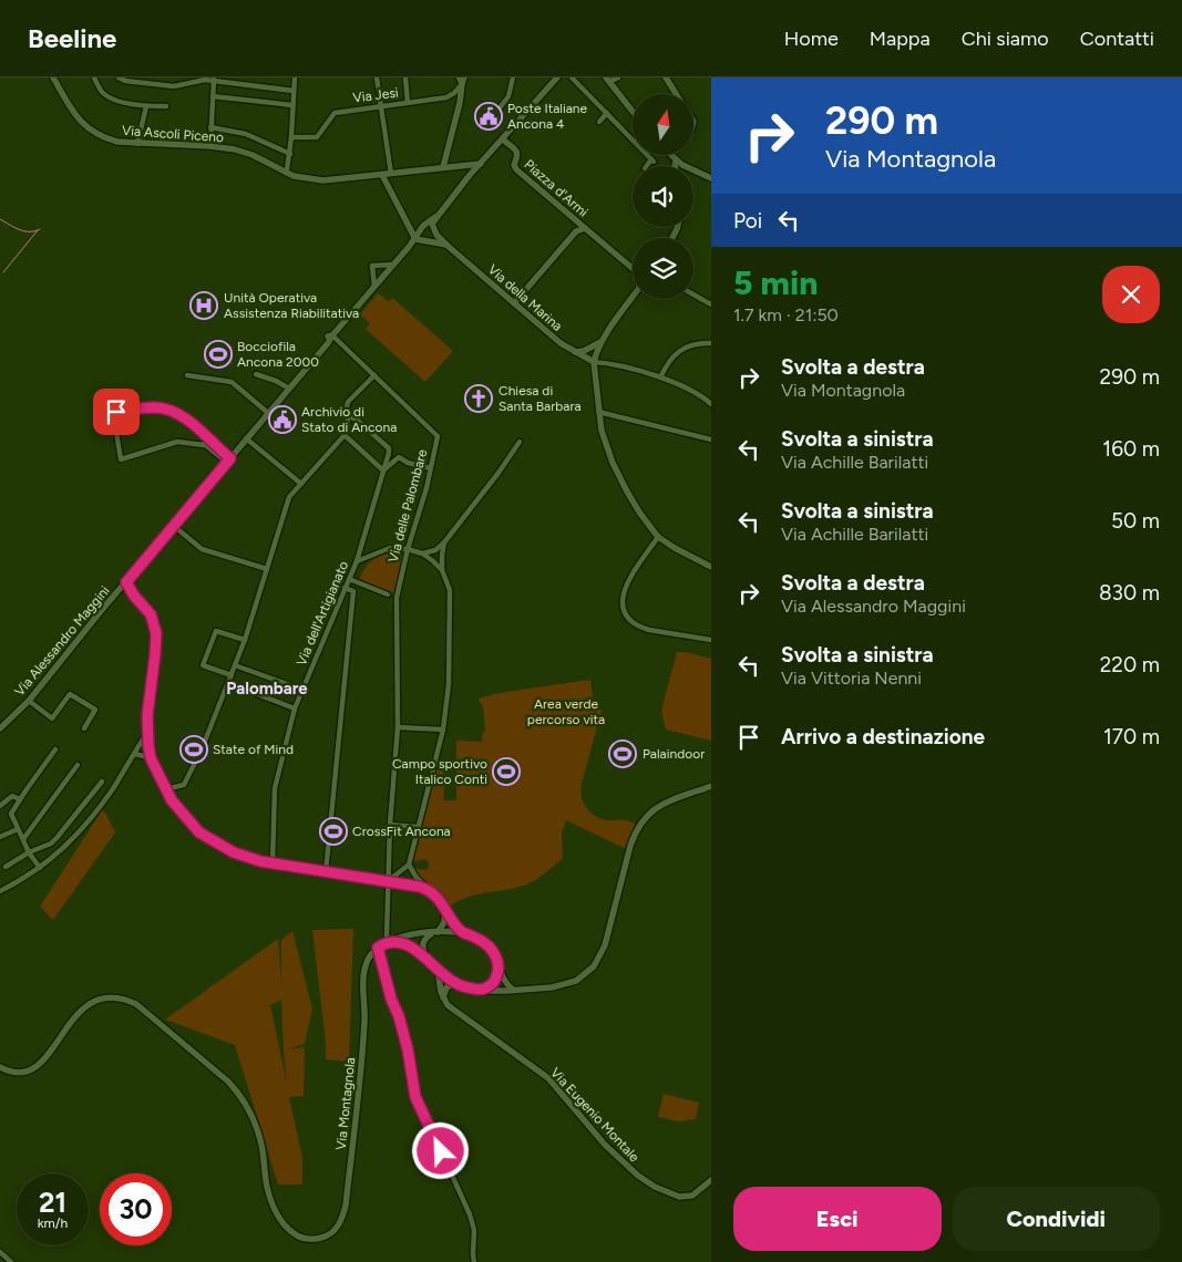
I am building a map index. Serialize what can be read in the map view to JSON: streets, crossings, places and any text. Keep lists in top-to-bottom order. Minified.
{"streets":{"main road":["Via Ascoli Piceno","Piazza d'Armi","Via della Marina","Via Alessandro Maggini","Via Montagnola","Via Eugenio Montale"],"street":["Via Jesi","Via delle Palombare","Via dell'Artigianato"]},"crossings":[["Piazza d'Armi","Via della Marina"],["Via della Marina","Via Alessandro Maggini"],["Via delle Palombare","Via Alessandro Maggini"],["Via delle Palombare","Via Montagnola"]],"districts":["Palombare"],"parks":["Area verde percorso vita"],"places":{"public building":["Poste Italiane Ancona 4","Archivio di Stato di Ancona"],"hospital":["Unità Operativa Assistenza Riabilitativa"],"sports":["Bocciofila Ancona 2000","State of Mind","Palaindoor","Campo sportivo Italico Conti","CrossFit Ancona"],"church":["Chiesa di Santa Barbara"]},"north":"top","page":{"header":"Beeline","nav":["Home","Mappa","Chi siamo","Contatti"],"turn":["290 m","Via Montagnola"],"then":"Poi","heading":["5 min","1.7 km · 21:50"],"list":[{"name":"Svolta a destra","note":"Via Montagnola","value":"290 m"},{"name":"Svolta a sinistra","note":"Via Achille Barilatti","value":"160 m"},{"name":"Svolta a sinistra","note":"Via Achille Barilatti","value":"50 m"},{"name":"Svolta a destra","note":"Via Alessandro Maggini","value":"830 m"},{"name":"Svolta a sinistra","note":"Via Vittoria Nenni","value":"220 m"},{"name":"Arrivo a destinazione","value":"170 m"}],"speed":"21 km/h","limit":"30","buttons":["Esci","Condividi"]}}
